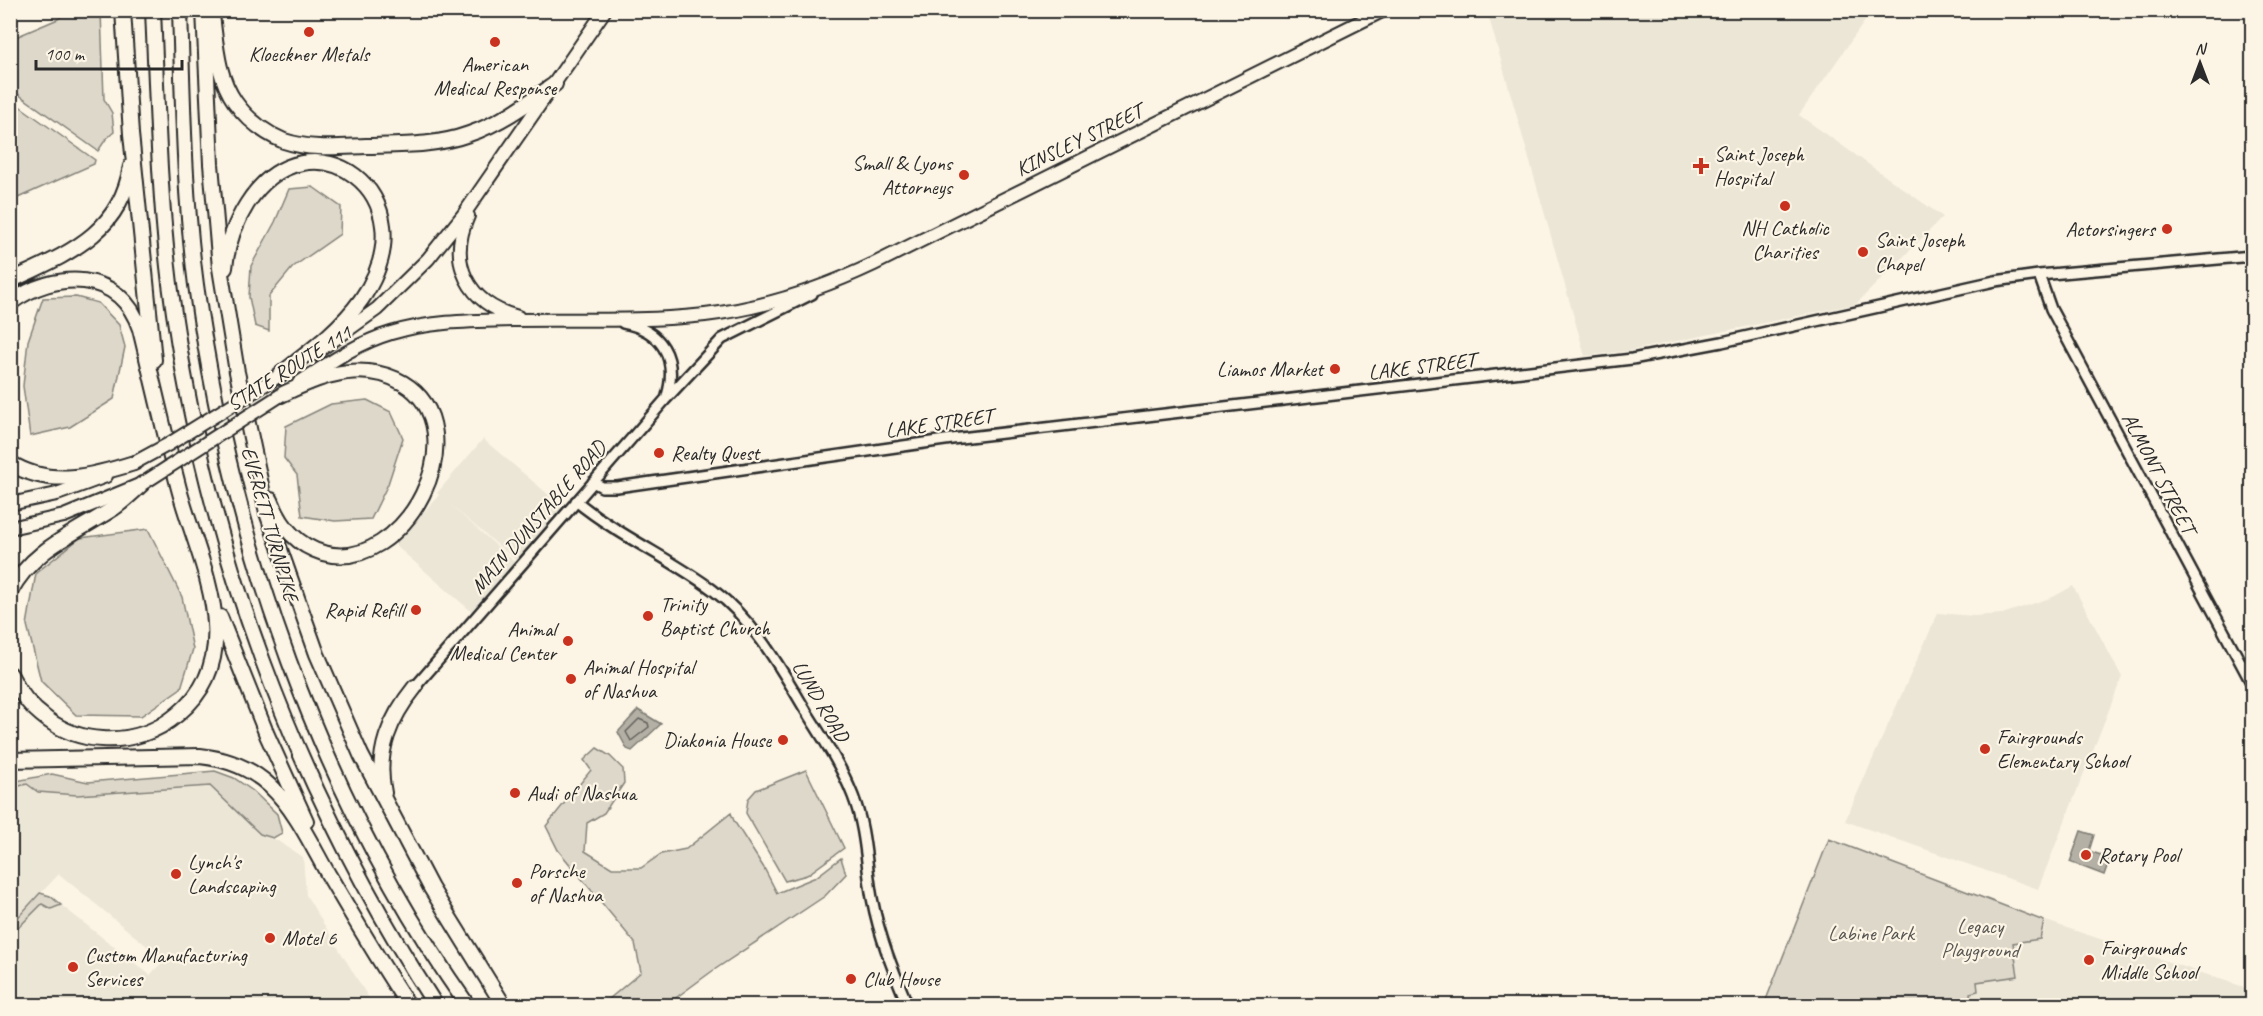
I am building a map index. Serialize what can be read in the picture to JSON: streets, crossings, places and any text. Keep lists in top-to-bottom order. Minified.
{"streets":{"highway":["EVERETT TURNPIKE"],"main road":["KINSLEY STREET","STATE ROUTE 111"],"street":["LAKE STREET","ALMONT STREET","MAIN DUNSTABLE ROAD","LUND ROAD"]},"crossings":[["KINSLEY STREET","STATE ROUTE 111"],["KINSLEY STREET","MAIN DUNSTABLE ROAD"],["LAKE STREET","ALMONT STREET"],["LAKE STREET","MAIN DUNSTABLE ROAD"],["MAIN DUNSTABLE ROAD","LUND ROAD"]],"parks":["Legacy Playground","Labine Park"],"places":{"other":["Kloeckner Metals","American Medical Response","Small & Lyons Attorneys","NH Catholic Charities","Actorsingers","Saint Joseph Chapel","Liamos Market","Realty Quest","Rapid Refill","Trinity Baptist Church","Animal Medical Center","Animal Hospital of Nashua","Diakonia House","Fairgrounds Elementary School","Audi of Nashua","Rotary Pool","Lynch's Landscaping","Porsche of Nashua","Motel 6","Fairgrounds Middle School","Custom Manufacturing Services","Club House"],"health":["Saint Joseph Hospital"]},"scale_bar":"100 m","north":"top"}
